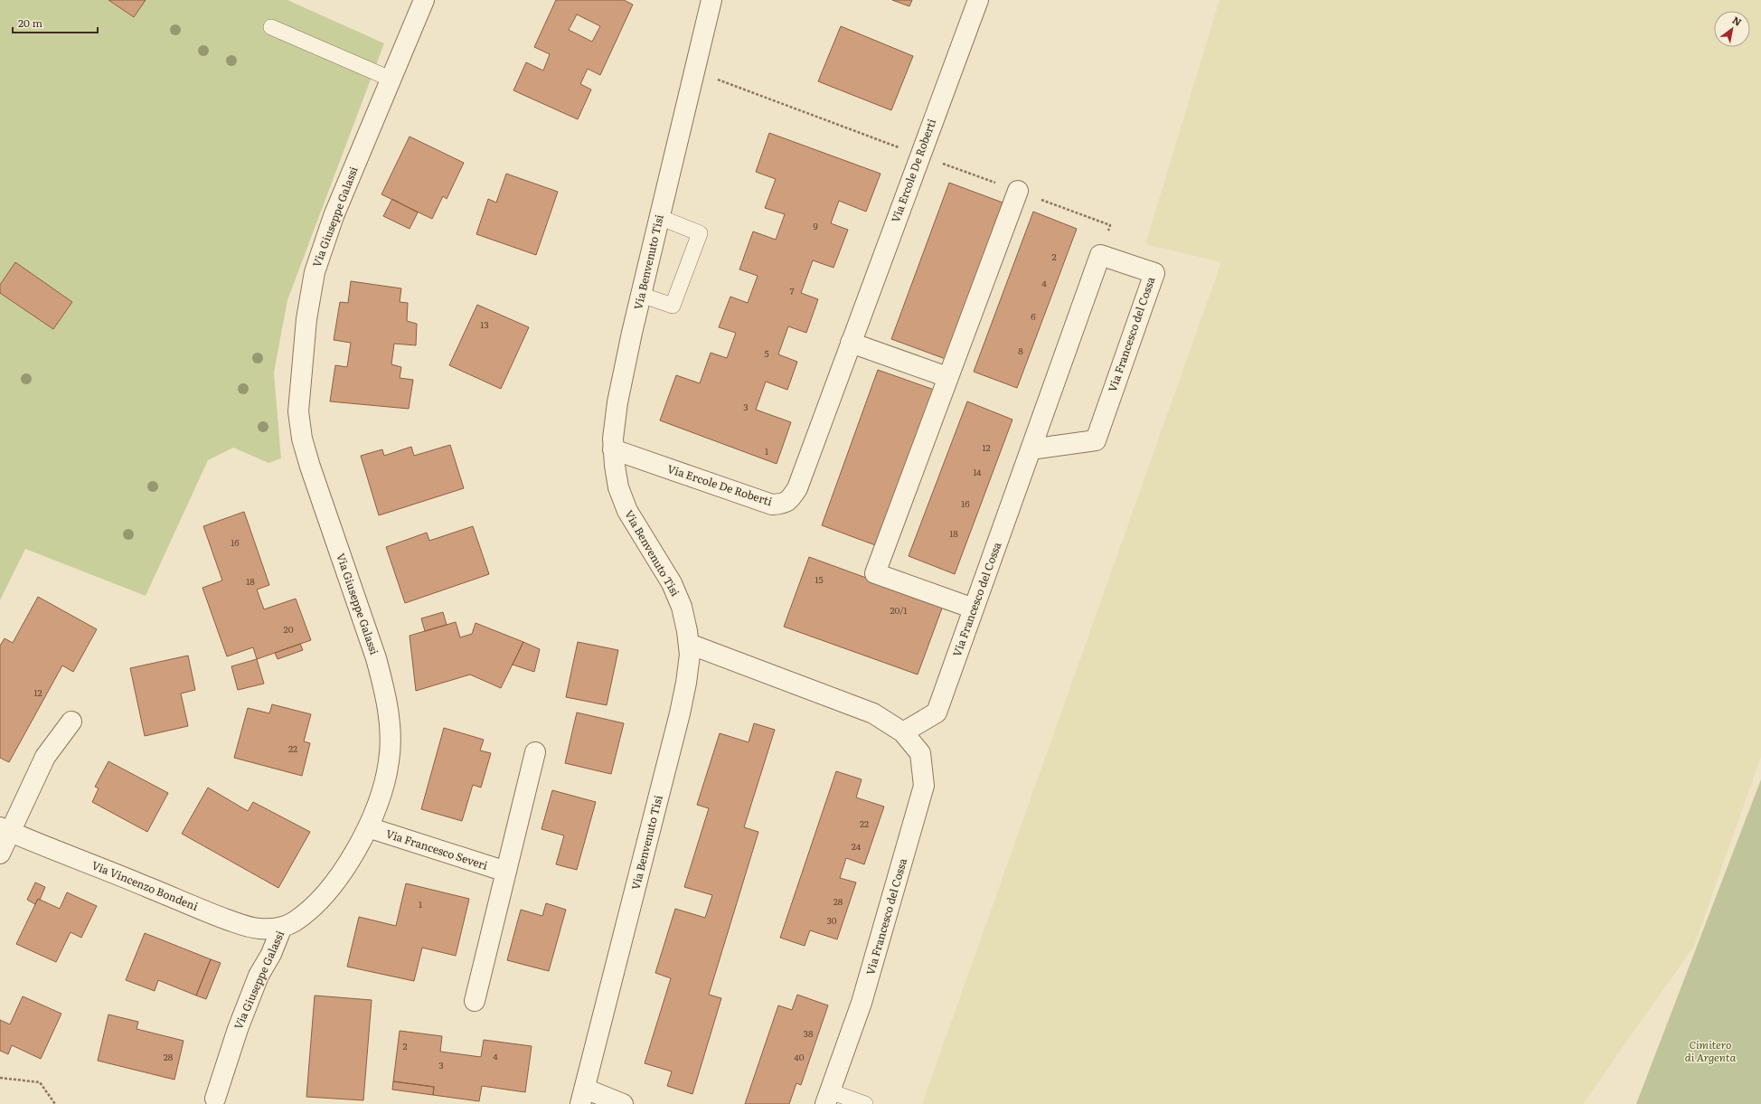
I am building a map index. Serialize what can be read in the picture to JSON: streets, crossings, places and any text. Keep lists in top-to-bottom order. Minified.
{"streets":{"street":["Via Ercole De Roberti","Via Giuseppe Galassi","Via Benvenuto Tisi","Via Francesco del Cossa","Via Francesco Severi","Via Vincenzo Bondeni"]},"crossings":[["Via Ercole De Roberti","Via Benvenuto Tisi"],["Via Giuseppe Galassi","Via Francesco Severi"],["Via Giuseppe Galassi","Via Vincenzo Bondeni"],["Via Benvenuto Tisi","Via Francesco del Cossa"]],"parks":["Cimitero di Argenta"],"house_numbers":["9","2","4","7","6","13","8","5","3","12","1","14","16","18","16","15","18","20/1","20","12","22","22","24","28","1","30","38","2","4","28","40","3"],"scale_bar":"20 m","north":"top right"}
